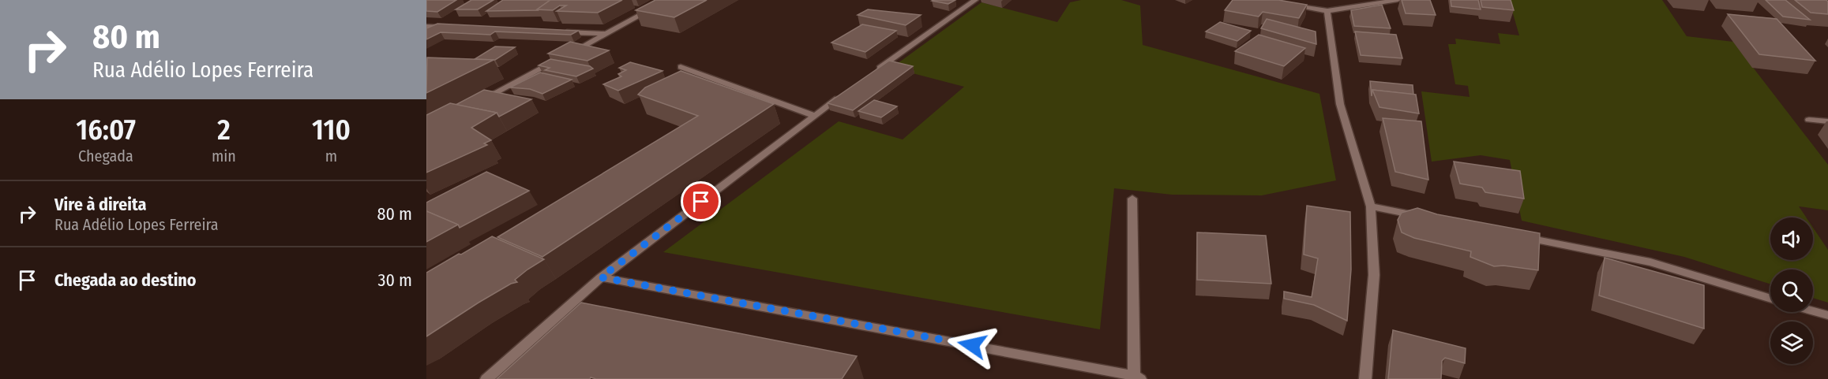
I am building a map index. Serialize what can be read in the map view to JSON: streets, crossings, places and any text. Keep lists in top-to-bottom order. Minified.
{"page":{"turn":["80 m","Rua Adélio Lopes Ferreira"],"eta":["16:07","Chegada","2","min","110","m"],"list":[{"name":"Vire à direita","note":"Rua Adélio Lopes Ferreira","value":"80 m"},{"name":"Chegada ao destino","value":"30 m"}]}}
